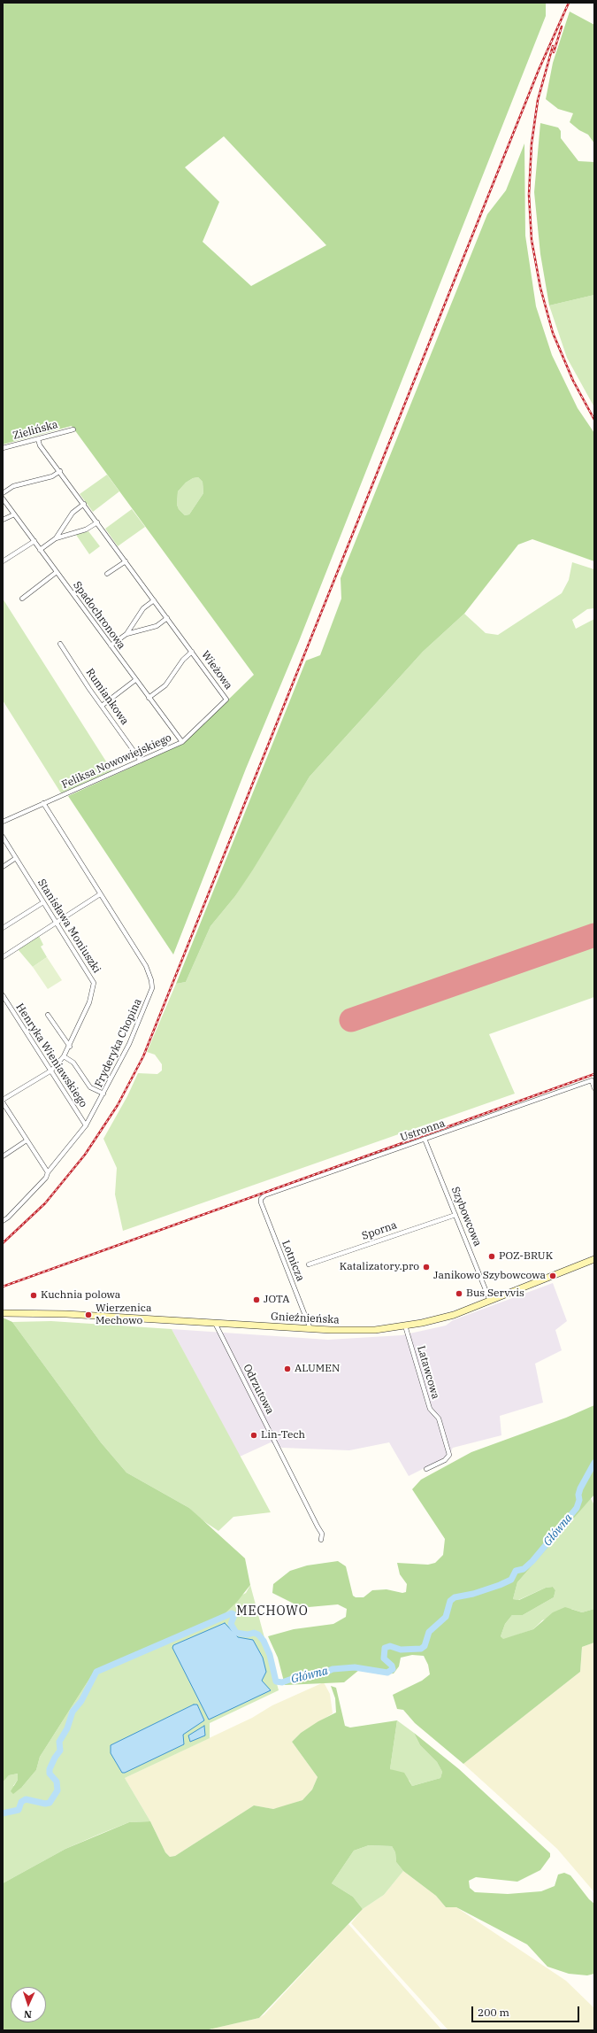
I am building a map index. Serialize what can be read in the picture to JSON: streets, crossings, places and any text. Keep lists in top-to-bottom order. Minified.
{"streets":{"main road":["Gnieźnieńska"],"street":["Zielińska","Spadochronowa","Wieżowa","Rumiankowa","Feliksa Nowowiejskiego","Stanisława Moniuszki","Fryderyka Chopina","Henryka Wieniawskiego","Ustronna","Szybowcowa","Sporna","Lotnicza","Latawcowa","Odrzutowa"]},"crossings":[["Zielińska","Wieżowa"],["Spadochronowa","Wieżowa"],["Spadochronowa","Feliksa Nowowiejskiego"],["Wieżowa","Feliksa Nowowiejskiego"],["Rumiankowa","Feliksa Nowowiejskiego"],["Feliksa Nowowiejskiego","Fryderyka Chopina"],["Stanisława Moniuszki","Henryka Wieniawskiego"],["Fryderyka Chopina","Henryka Wieniawskiego"],["Ustronna","Szybowcowa"],["Ustronna","Lotnicza"],["Szybowcowa","Sporna"],["Szybowcowa","Gnieźnieńska"],["Lotnicza","Gnieźnieńska"],["Gnieźnieńska","Latawcowa"],["Gnieźnieńska","Odrzutowa"]],"districts":["MECHOWO"],"water":["Główna"],"places":["POZ-BRUK","Katalizatory.pro","Janikowo Szybowcowa","Bus Servvis","Kuchnia polowa","JOTA","Wierzenica Mechowo","ALUMEN","Lin-Tech"],"scale_bar":"200 m","north":"bottom"}
